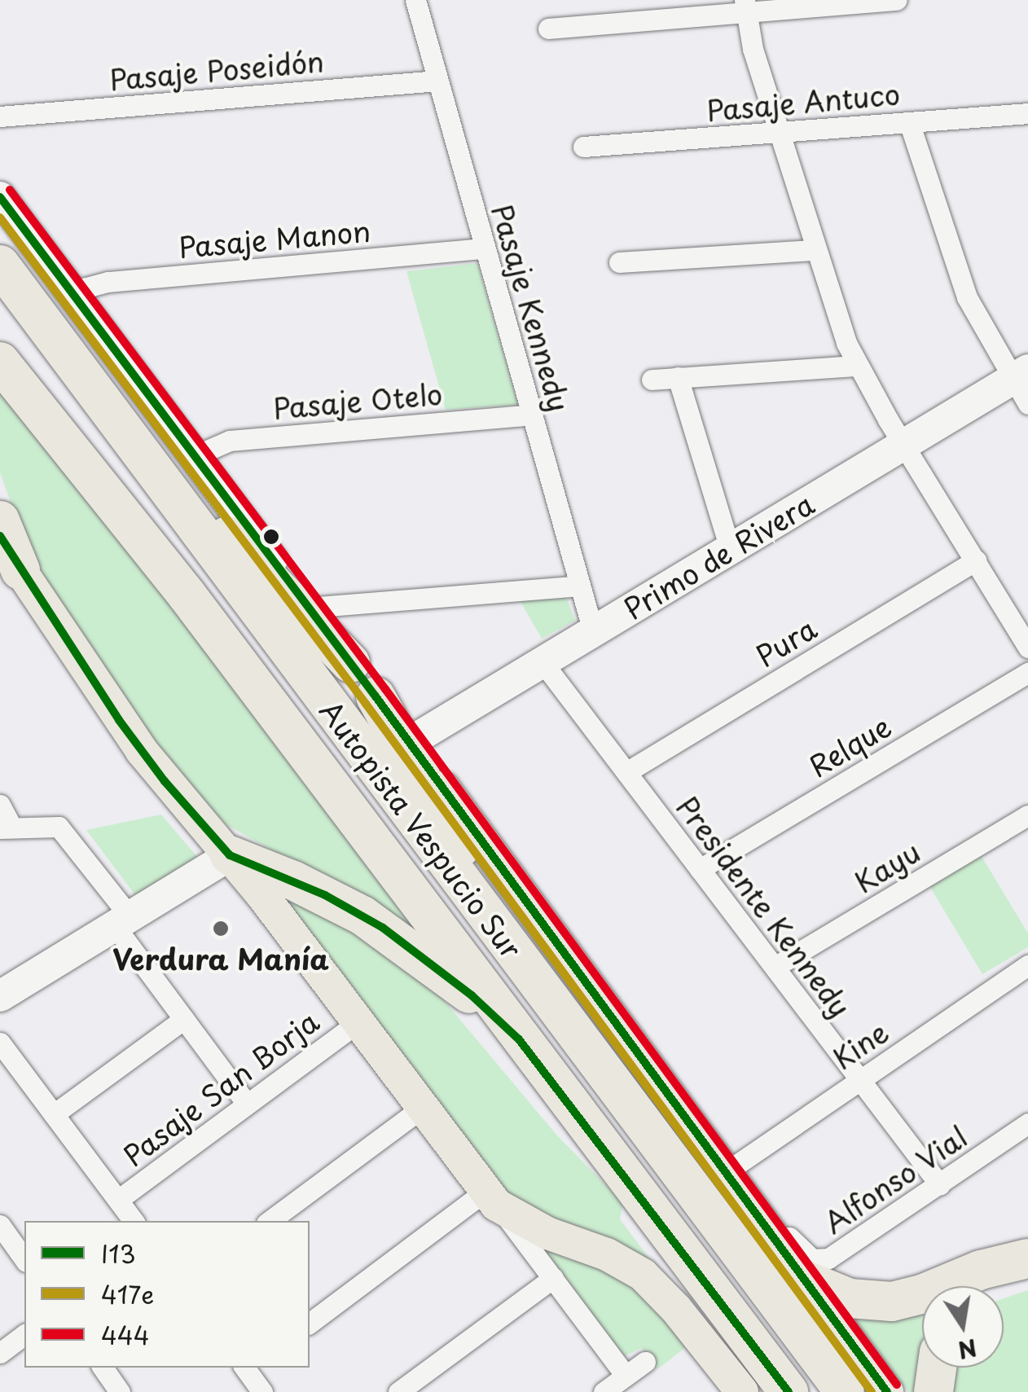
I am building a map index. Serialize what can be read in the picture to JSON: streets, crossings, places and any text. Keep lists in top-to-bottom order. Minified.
{"streets":{"highway":["Autopista Vespucio Sur"],"street":["Pasaje Poseidón","Pasaje Antuco","Pasaje Manon","Pasaje Kennedy","Pasaje Otelo","Primo de Rivera","Pura","Relque","Kayu","Presidente Kennedy","Kine","Pasaje San Borja","Alfonso Vial"]},"crossings":[["Pasaje Poseidón","Pasaje Kennedy"],["Pasaje Manon","Pasaje Kennedy"],["Pasaje Kennedy","Pasaje Otelo"],["Pasaje Kennedy","Primo de Rivera"],["Primo de Rivera","Presidente Kennedy"],["Pura","Presidente Kennedy"],["Relque","Presidente Kennedy"],["Kayu","Presidente Kennedy"],["Presidente Kennedy","Kine"],["Presidente Kennedy","Alfonso Vial"],["Kine","Alfonso Vial"]],"places":["Verdura Manía"],"lines":["transit line 444","transit line I13","transit line 417e"],"legend":["I13","417e","444"],"north":"bottom"}
